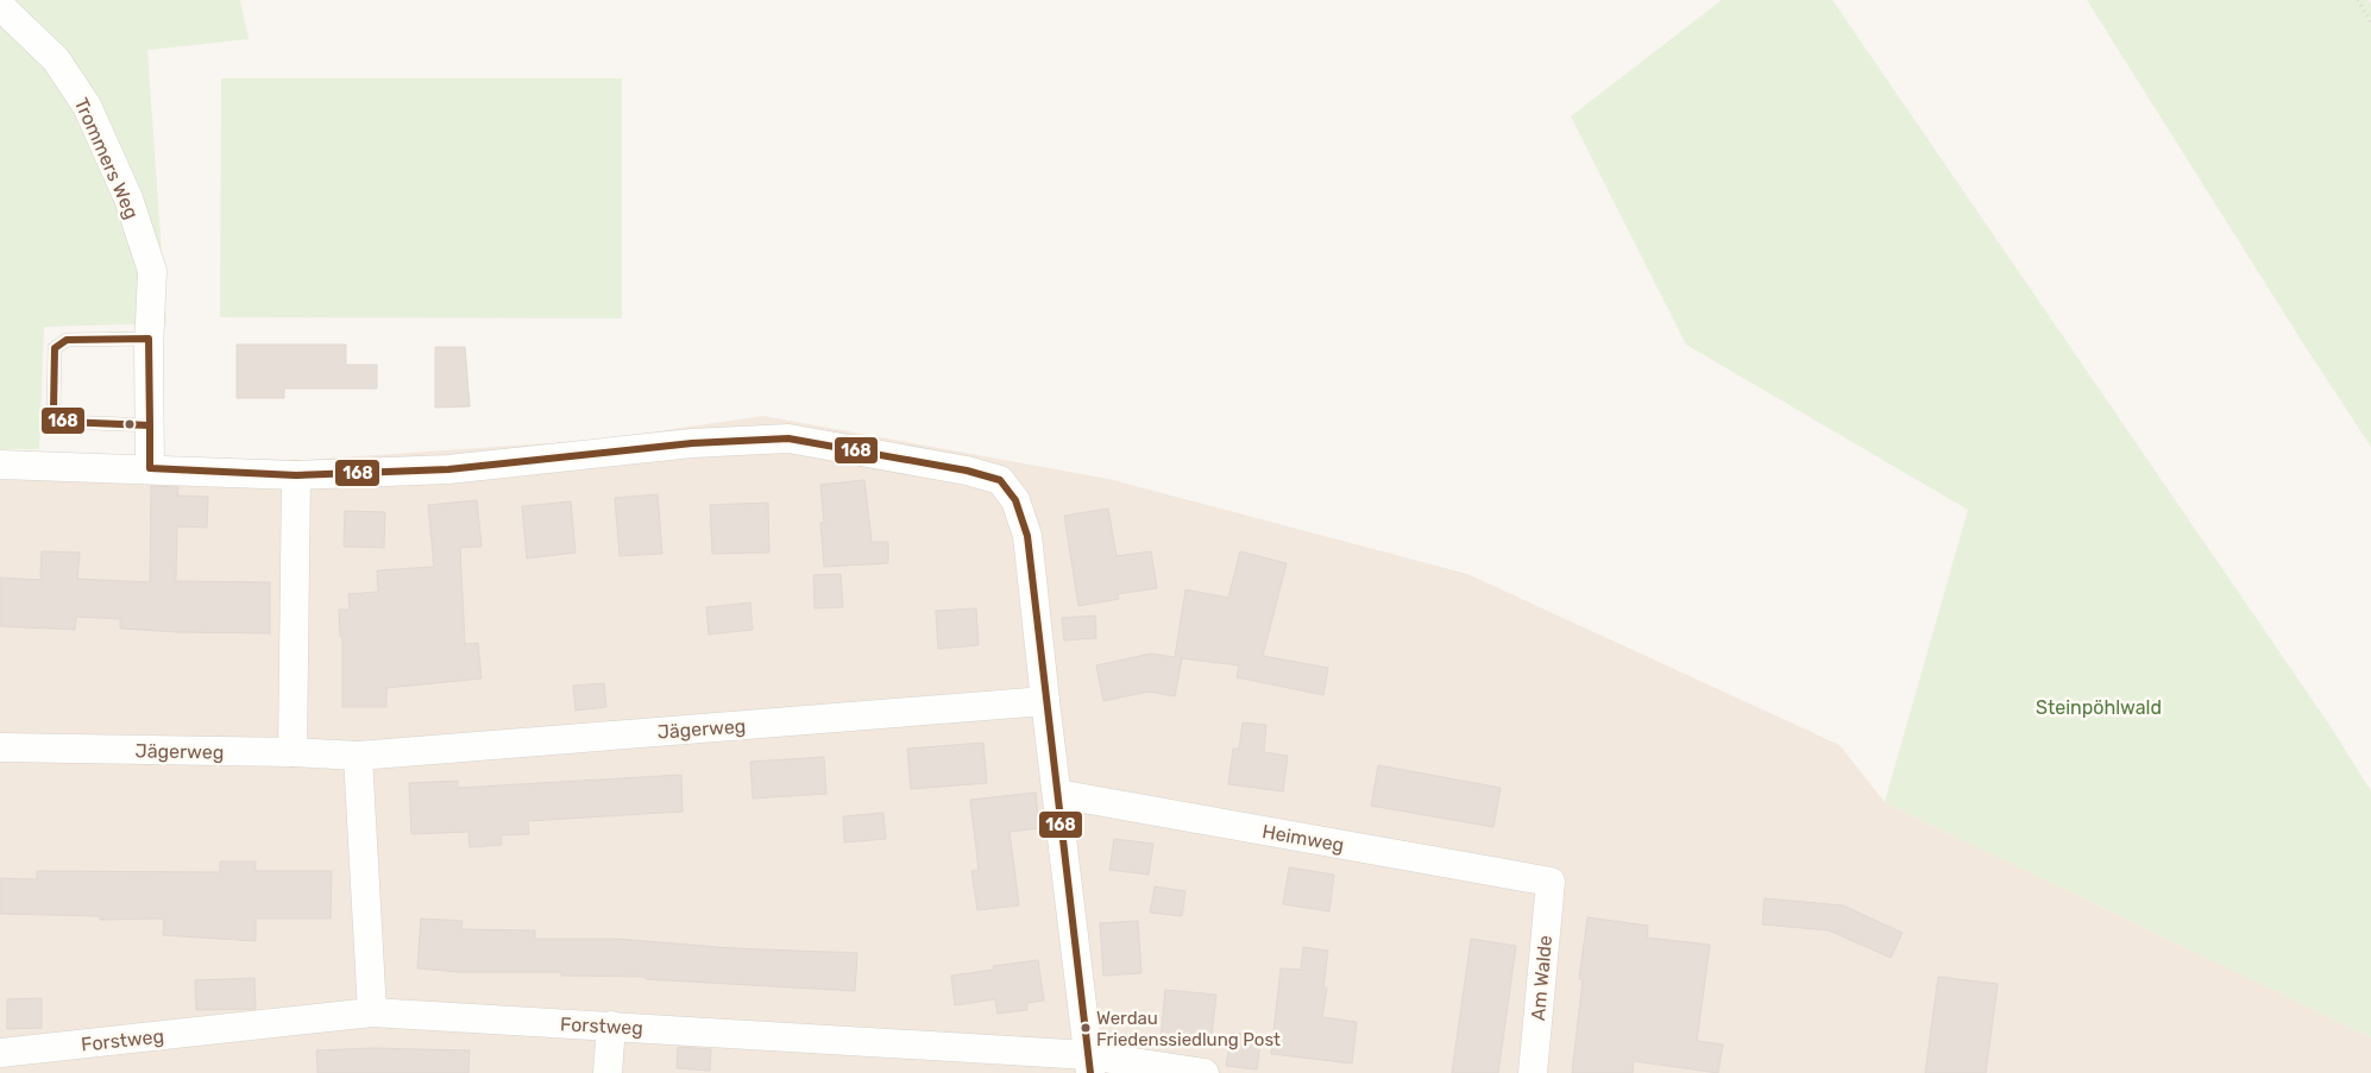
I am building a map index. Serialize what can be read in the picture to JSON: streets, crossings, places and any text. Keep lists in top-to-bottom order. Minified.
{"streets":{"street":["Trommers Weg","Jägerweg","Heimweg","Am Walde","Forstweg"]},"crossings":[["Heimweg","Am Walde"]],"parks":["Steinpöhlwald"],"places":["Werdau Friedenssiedlung Post"],"lines":["transit line 168"]}
